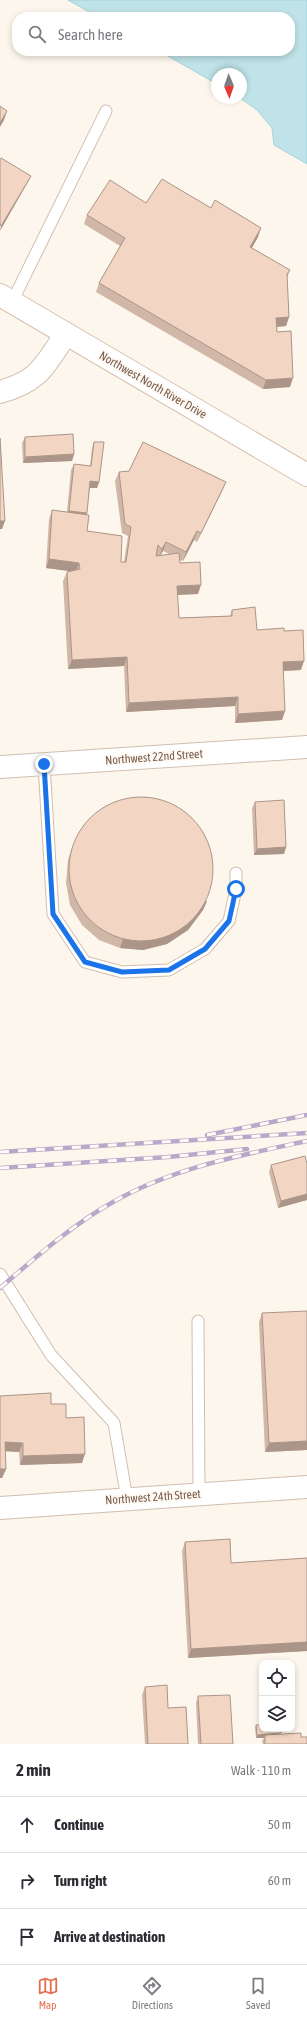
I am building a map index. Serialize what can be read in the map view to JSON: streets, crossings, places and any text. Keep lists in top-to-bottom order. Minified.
{"streets":{"street":["Northwest North River Drive","Northwest 22nd Street","Northwest 24th Street"]},"north":"bottom","page":{"search":"Search here","heading":["2 min","Walk · 110 m"],"list":[["Continue","50 m"],["Turn right","60 m"],"Arrive at destination"],"nav":["Map","Directions","Saved"]}}
